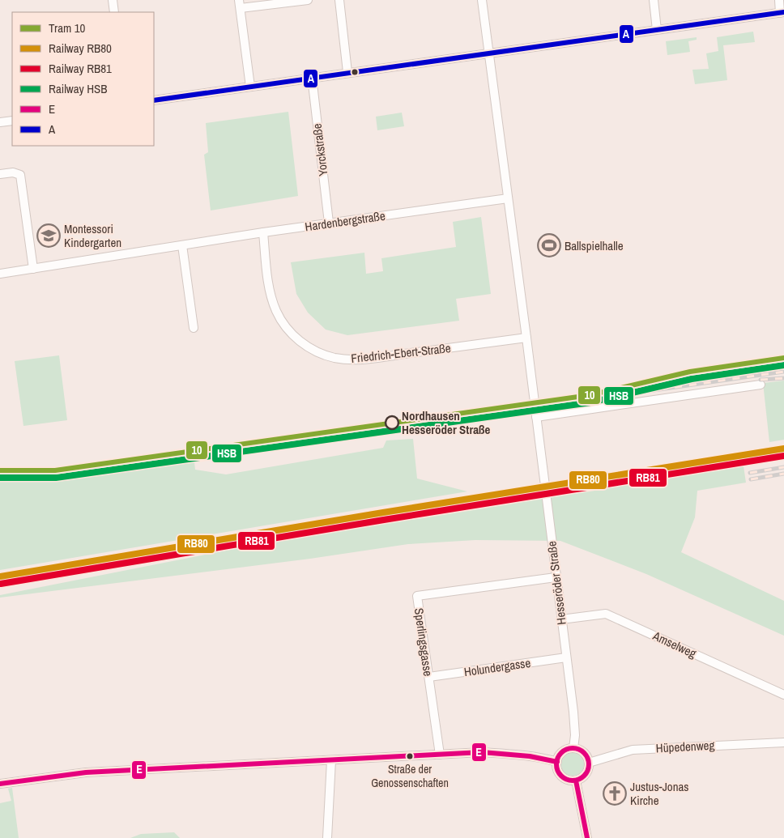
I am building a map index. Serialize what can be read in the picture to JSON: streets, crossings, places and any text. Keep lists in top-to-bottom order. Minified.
{"streets":{"street":["Yorckstraße","Hardenbergstraße","Friedrich-Ebert-Straße","Hesseröder Straße","Sperlingsgasse","Amselweg","Holundergasse","Hüpedenweg"]},"crossings":[["Yorckstraße","Hardenbergstraße"],["Hardenbergstraße","Friedrich-Ebert-Straße"],["Hardenbergstraße","Hesseröder Straße"],["Friedrich-Ebert-Straße","Hesseröder Straße"],["Hesseröder Straße","Sperlingsgasse"],["Hesseröder Straße","Amselweg"],["Hesseröder Straße","Holundergasse"],["Hesseröder Straße","Hüpedenweg"],["Sperlingsgasse","Holundergasse"]],"places":{"school or university":["Montessori Kindergarten"],"sports":["Ballspielhalle"],"other":["Nordhausen Hesseröder Straße","Straße der Genossenschaften"],"church":["Justus-Jonas Kirche"]},"lines":["transit line A","tram line 10","rail line HSB","rail line RB80","rail line RB81","transit line E"],"legend":["Tram 10","Railway RB80","Railway RB81","Railway HSB","E","A"]}
